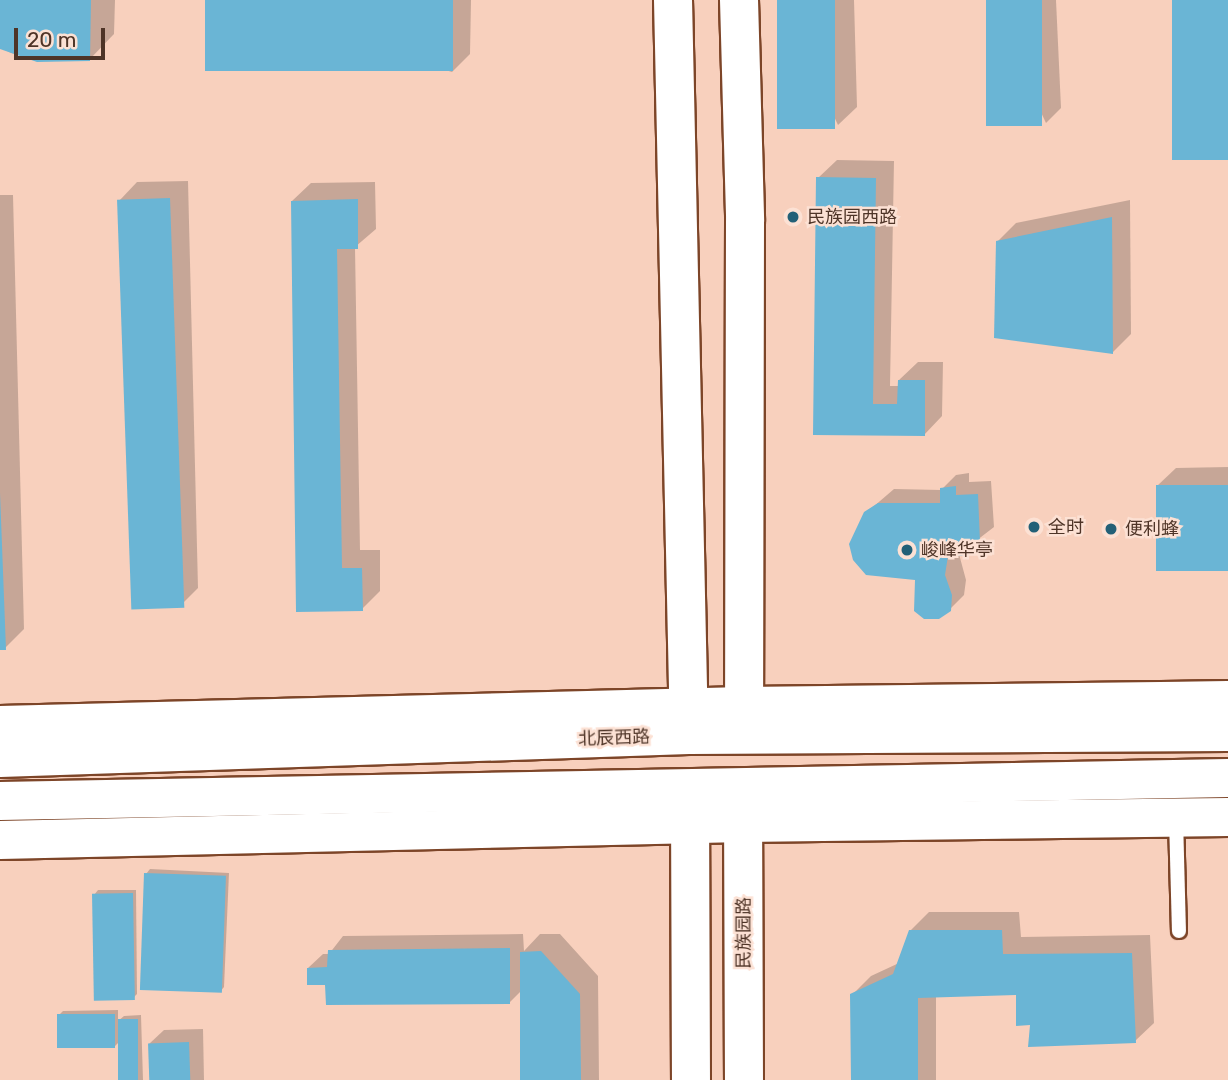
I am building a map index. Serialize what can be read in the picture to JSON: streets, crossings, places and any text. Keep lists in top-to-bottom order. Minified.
{"streets":{"main road":["北辰西路","民族园路"]},"crossings":[["北辰西路","民族园路"]],"places":["民族园西路","全时","便利蜂","峻峰华亭"],"scale_bar":"20 m"}
